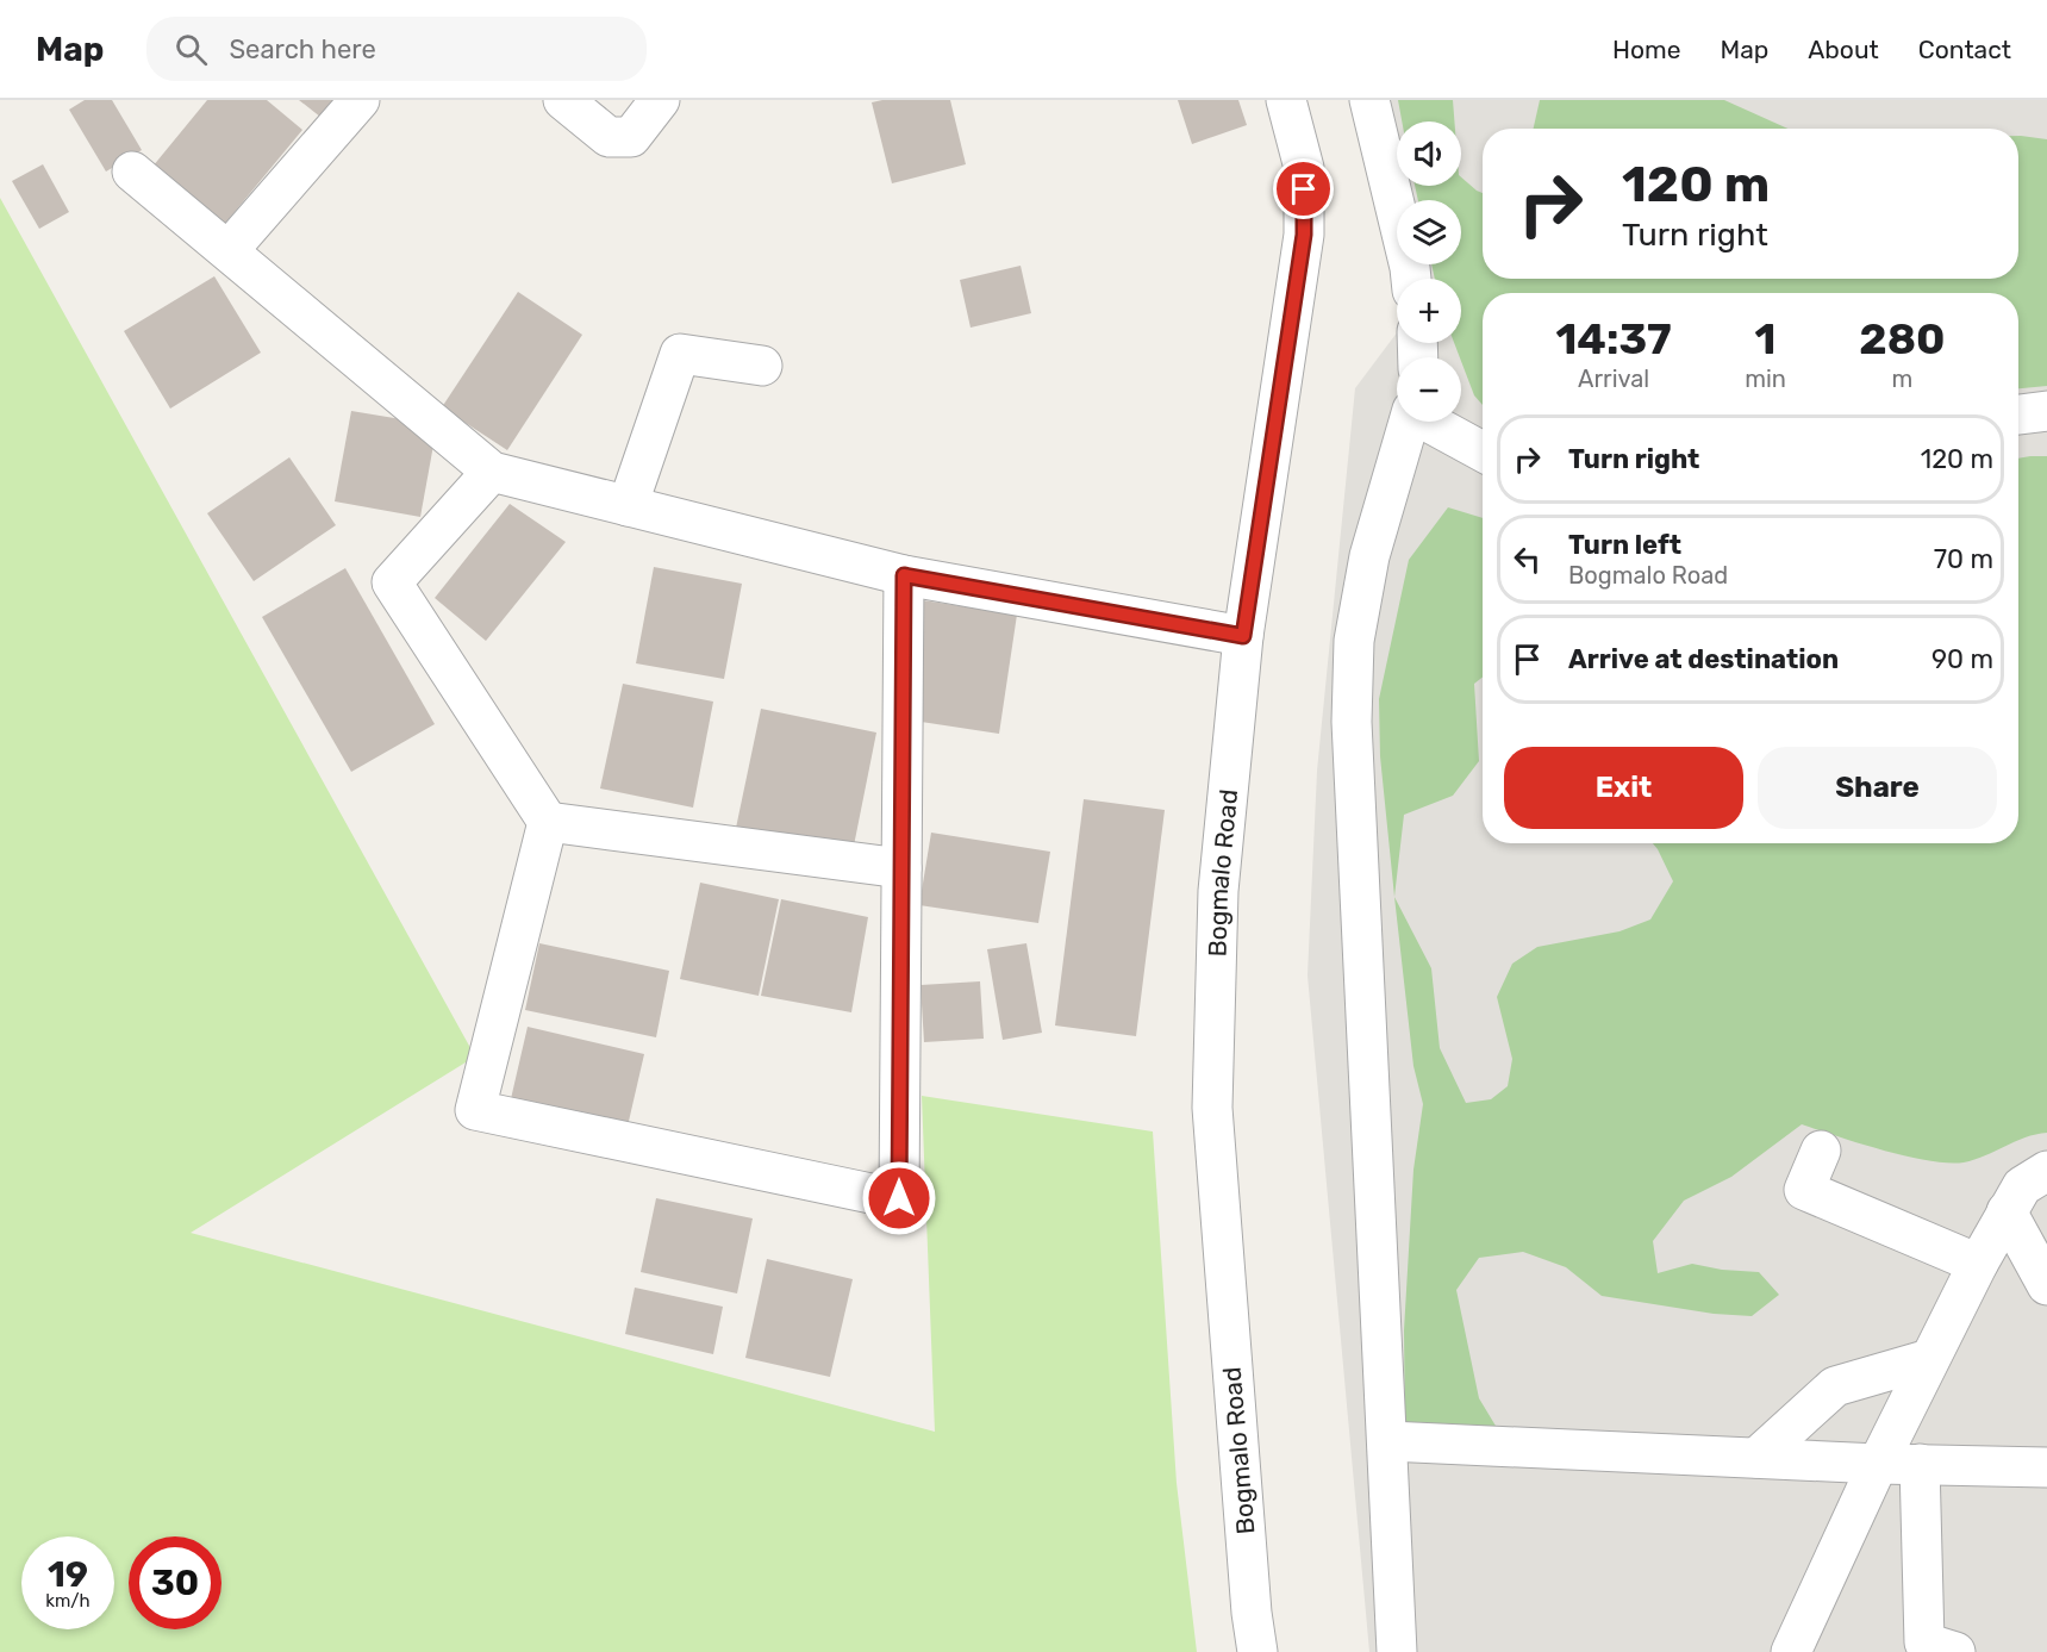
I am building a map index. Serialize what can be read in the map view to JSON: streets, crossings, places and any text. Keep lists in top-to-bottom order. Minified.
{"streets":{"street":["Bogmalo Road"]},"page":{"header":"Map","search":"Search here","nav":["Home","Map","About","Contact"],"map_buttons":["+","−"],"turn":["120 m","Turn right"],"eta":["14:37","Arrival","1","min","280","m"],"list":[{"name":"Turn right","value":"120 m"},{"name":"Turn left","note":"Bogmalo Road","value":"70 m"},{"name":"Arrive at destination","value":"90 m"}],"buttons":["Exit","Share"],"speed":"19 km/h","limit":"30"}}
